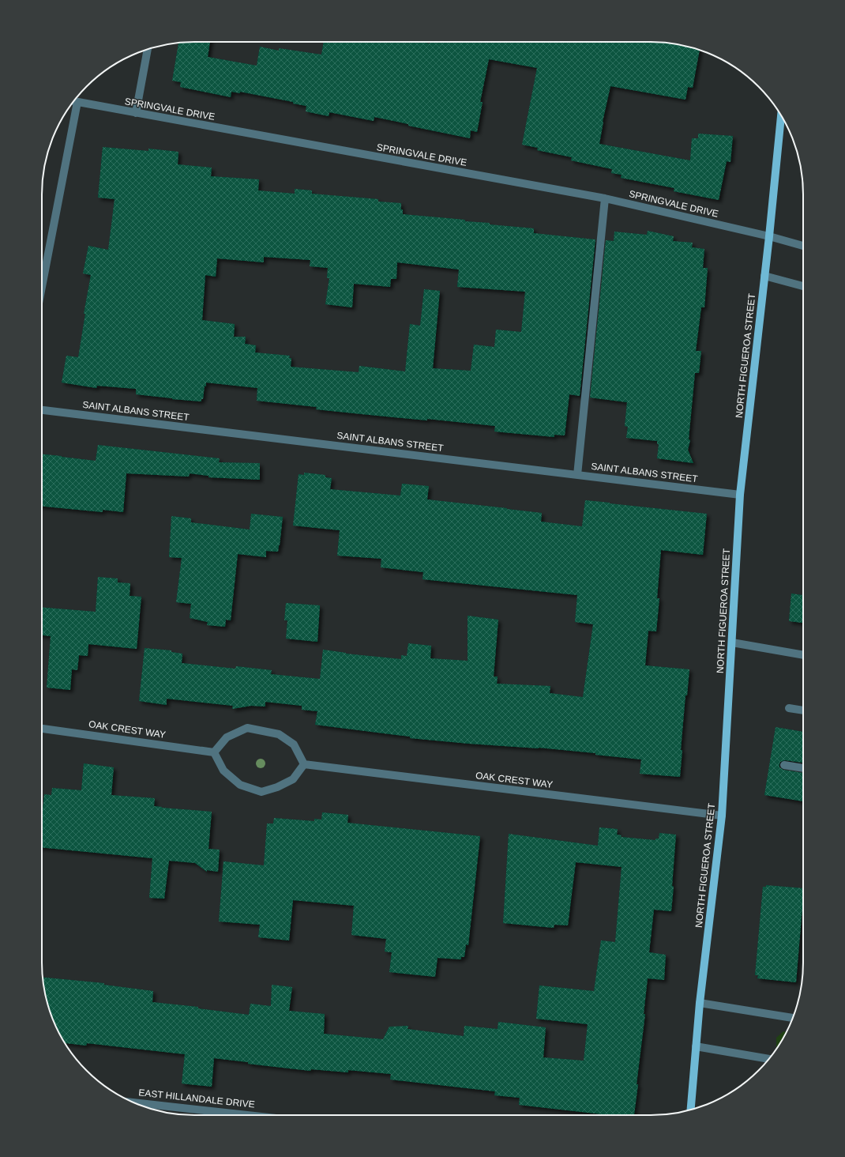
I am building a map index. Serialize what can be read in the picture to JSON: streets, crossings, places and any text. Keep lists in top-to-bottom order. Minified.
{"streets":{"main road":["NORTH FIGUEROA STREET"],"street":["SPRINGVALE DRIVE","SAINT ALBANS STREET","OAK CREST WAY","EAST HILLANDALE DRIVE"]},"crossings":[["SPRINGVALE DRIVE","NORTH FIGUEROA STREET"],["NORTH FIGUEROA STREET","SAINT ALBANS STREET"],["NORTH FIGUEROA STREET","OAK CREST WAY"]]}
